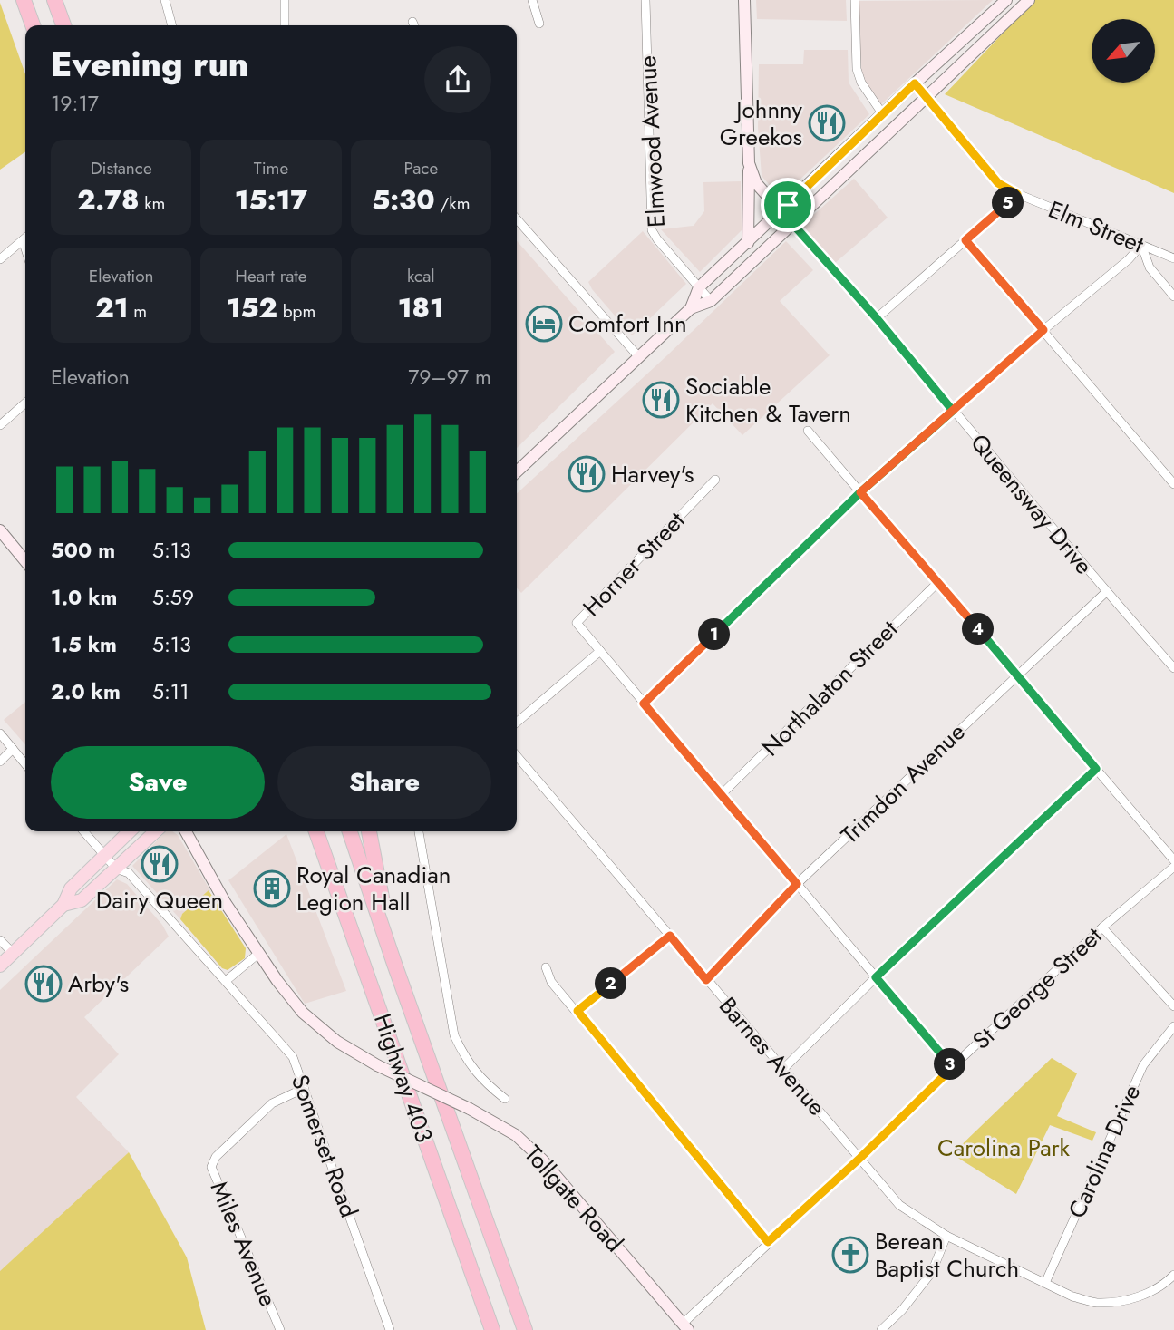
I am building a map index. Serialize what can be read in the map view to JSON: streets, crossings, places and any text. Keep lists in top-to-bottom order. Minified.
{"streets":{"highway":["Highway 403"],"main road":["Tollgate Road"],"street":["Elmwood Avenue","Elm Street","Queensway Drive","Horner Street","Northalaton Street","Trimdon Avenue","St George Street","Barnes Avenue","Somerset Road","Carolina Drive","Miles Avenue"]},"crossings":[["Queensway Drive","Trimdon Avenue"],["Trimdon Avenue","Barnes Avenue"],["St George Street","Barnes Avenue"],["St George Street","Tollgate Road"],["Barnes Avenue","Carolina Drive"],["Somerset Road","Miles Avenue"]],"parks":["Carolina Park"],"places":{"restaurant":["Johnny Greekos","Sociable Kitchen & Tavern","Harvey's","Dairy Queen","Arby's"],"hotel":["Comfort Inn"],"building":["Royal Canadian Legion Hall"],"church":["Berean Baptist Church"]},"north":"bottom left","page":{"heading":["Evening run","19:17"],"stats":[["Distance","2.78 km"],["Time","15:17"],["Pace","5:30 /km"],["Elevation","21 m"],["Heart rate","152 bpm"],["kcal","181"]],"pins":["5","4","1","2","3"],"chart":["Elevation","79–97 m"],"list":[{"name":"500 m","note":"5:13"},{"name":"1.0 km","note":"5:59"},{"name":"1.5 km","note":"5:13"},{"name":"2.0 km","note":"5:11"}],"buttons":["Save","Share"]}}
